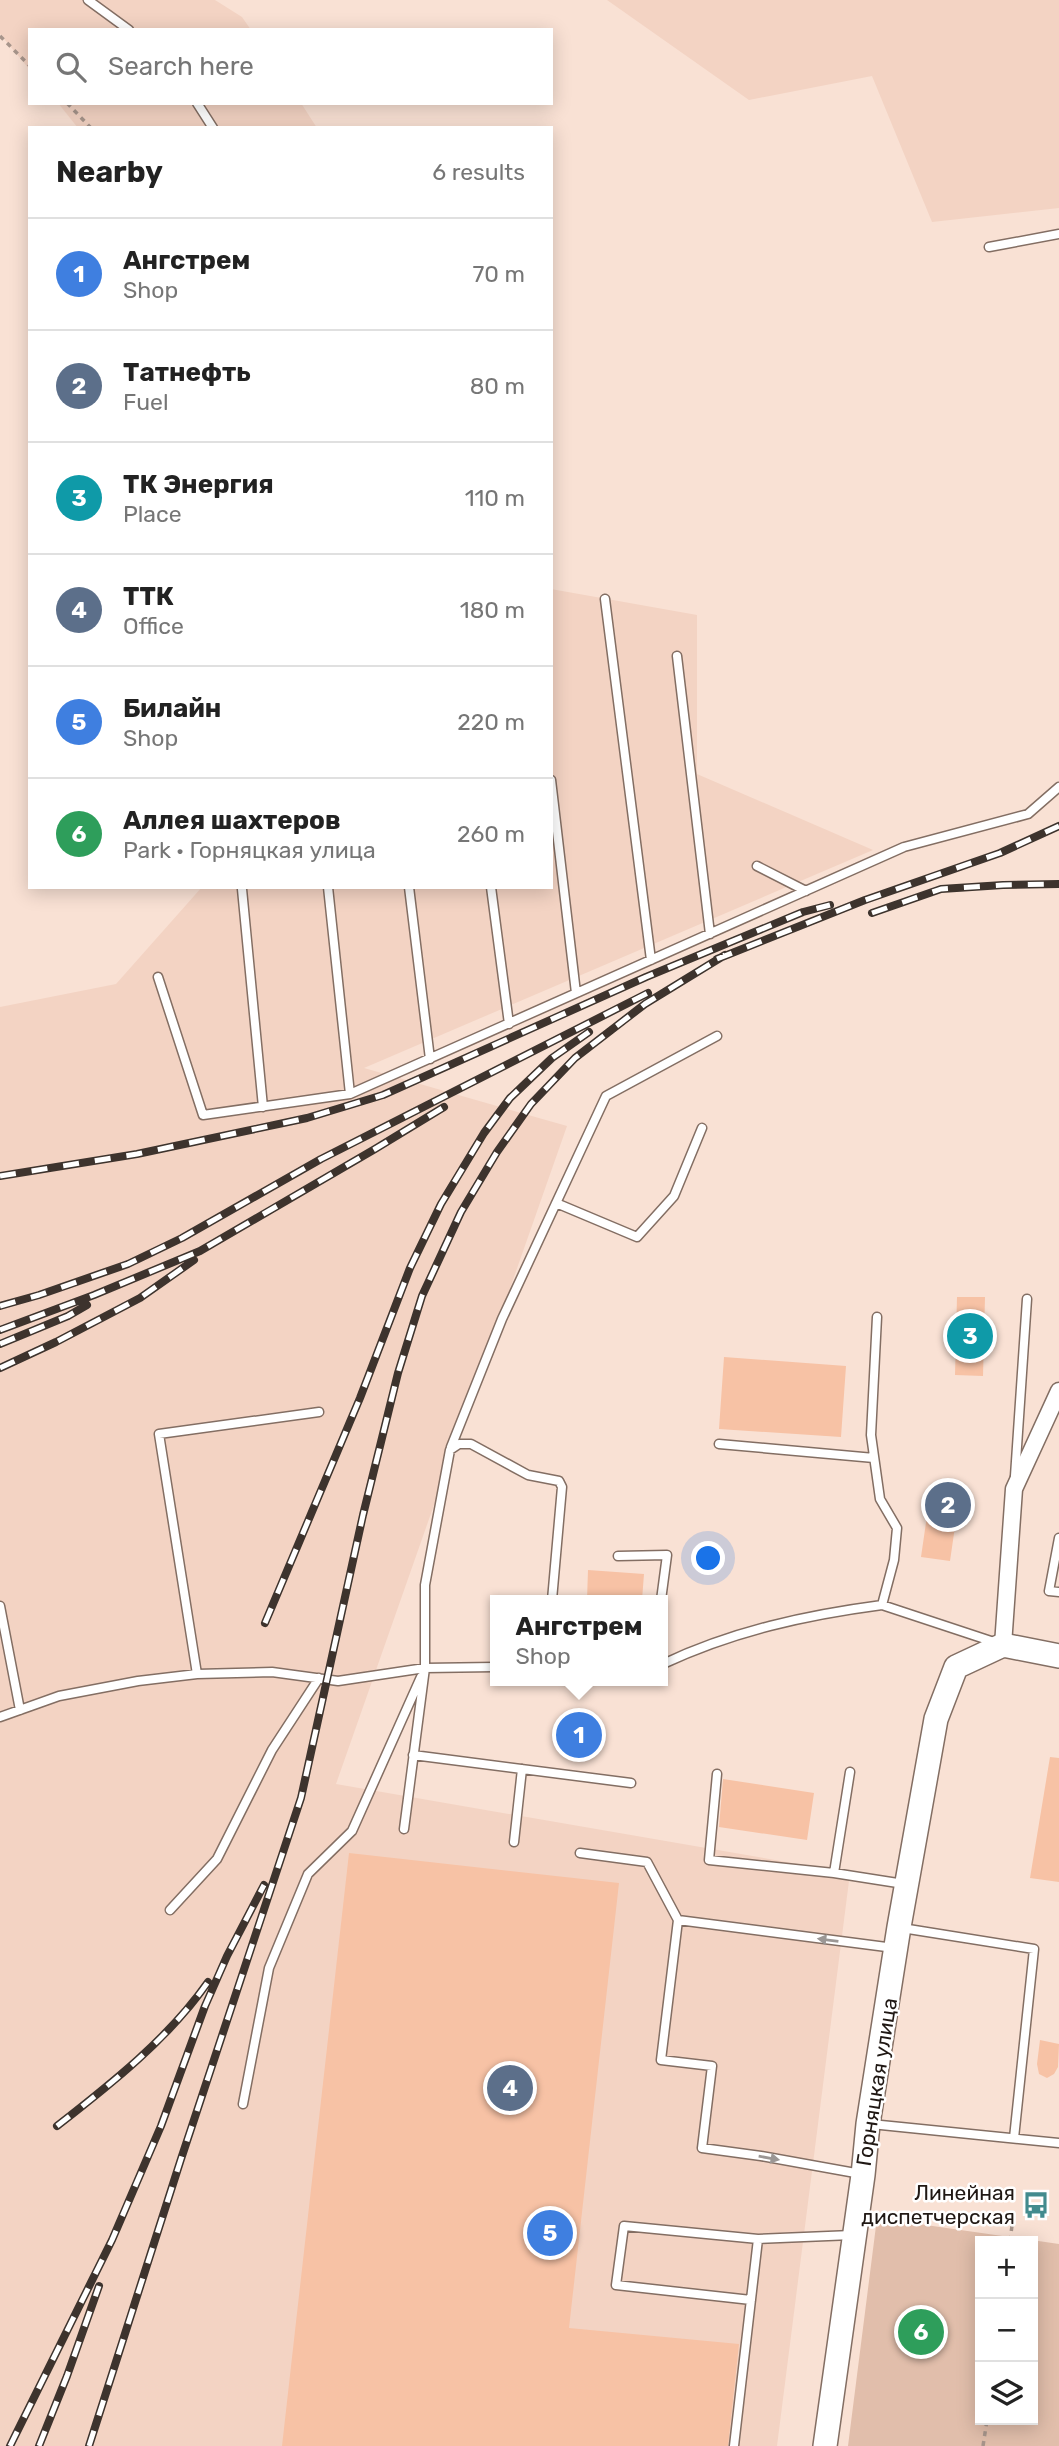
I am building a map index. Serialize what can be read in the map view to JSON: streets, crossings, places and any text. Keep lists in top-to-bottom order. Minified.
{"streets":{"street":["Горняцкая улица"]},"places":{"bus stop":["Линейная диспетчерская"]},"page":{"search":"Search here","heading":["Nearby","6 results"],"list":[{"mark":"1","name":"Ангстрем","note":"Shop","value":"70 m"},{"mark":"2","name":"Татнефть","note":"Fuel","value":"80 m"},{"mark":"3","name":"ТК Энергия","note":"Place","value":"110 m"},{"mark":"4","name":"ТТК","note":"Office","value":"180 m"},{"mark":"5","name":"Билайн","note":"Shop","value":"220 m"},{"mark":"6","name":"Аллея шахтеров","note":"Park · Горняцкая улица","value":"260 m"}],"pins":["3","2","1","4","5","6"],"popup":["Ангстрем","Shop"],"map_buttons":["+","−"]}}
